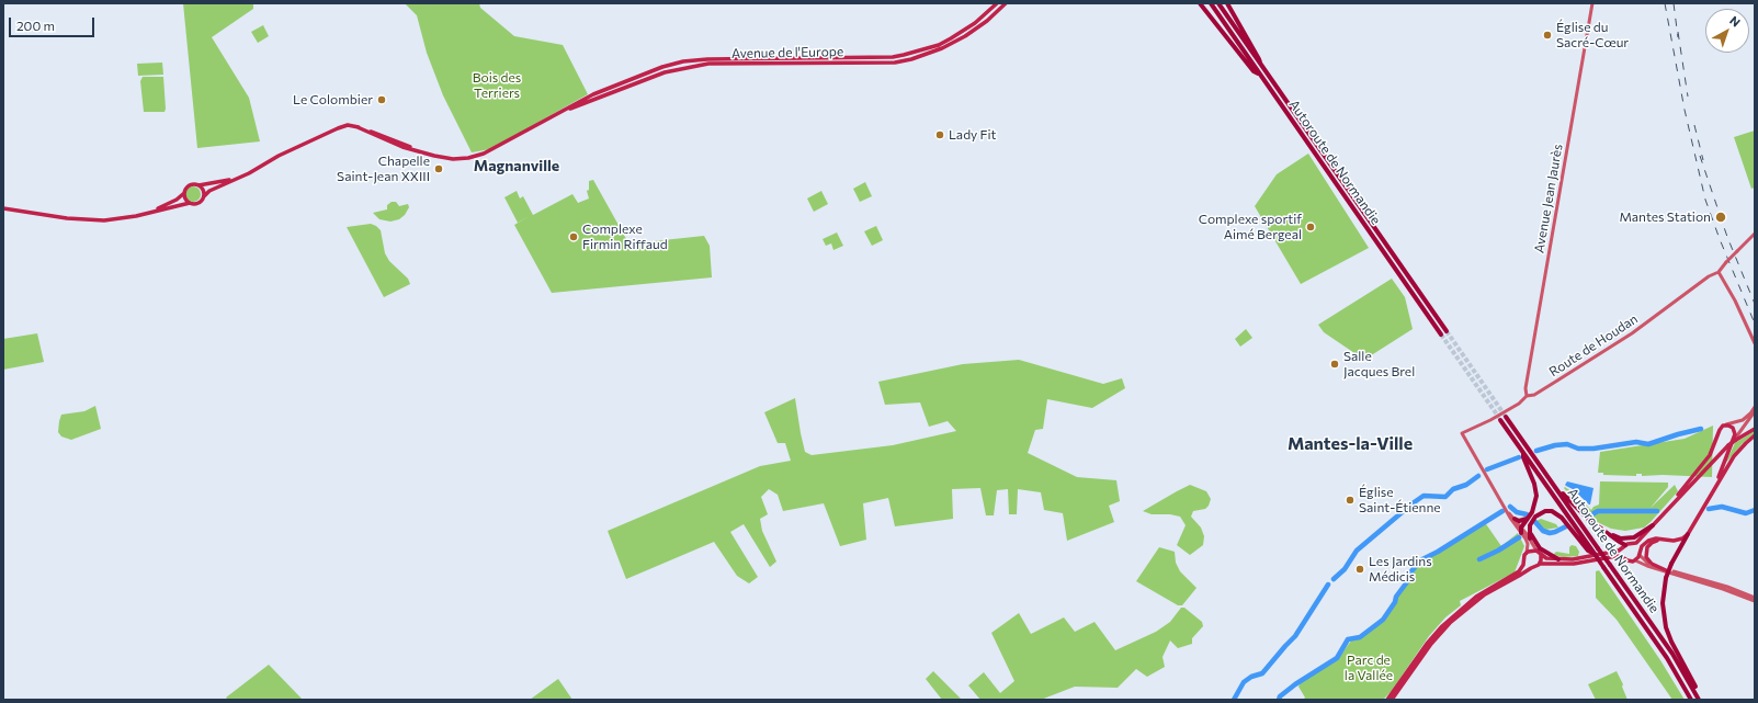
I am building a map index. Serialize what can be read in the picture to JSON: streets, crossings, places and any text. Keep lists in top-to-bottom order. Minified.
{"streets":{"highway":["Autoroute de Normandie"],"main road":["Avenue de l'Europe","Avenue Jean Jaurès","Route de Houdan"]},"crossings":[["Avenue Jean Jaurès","Route de Houdan"]],"districts":["Magnanville","Mantes-la-Ville"],"parks":["Bois des Terriers","Parc de la Vallée"],"places":["Église du Sacré-Cœur","Le Colombier","Lady Fit","Chapelle Saint-Jean XXIII","Mantes Station","Complexe sportif Aimé Bergeal","Complexe Firmin Riffaud","Salle Jacques Brel","Église Saint-Étienne","Les Jardins Médicis"],"scale_bar":"200 m","north":"top right"}
